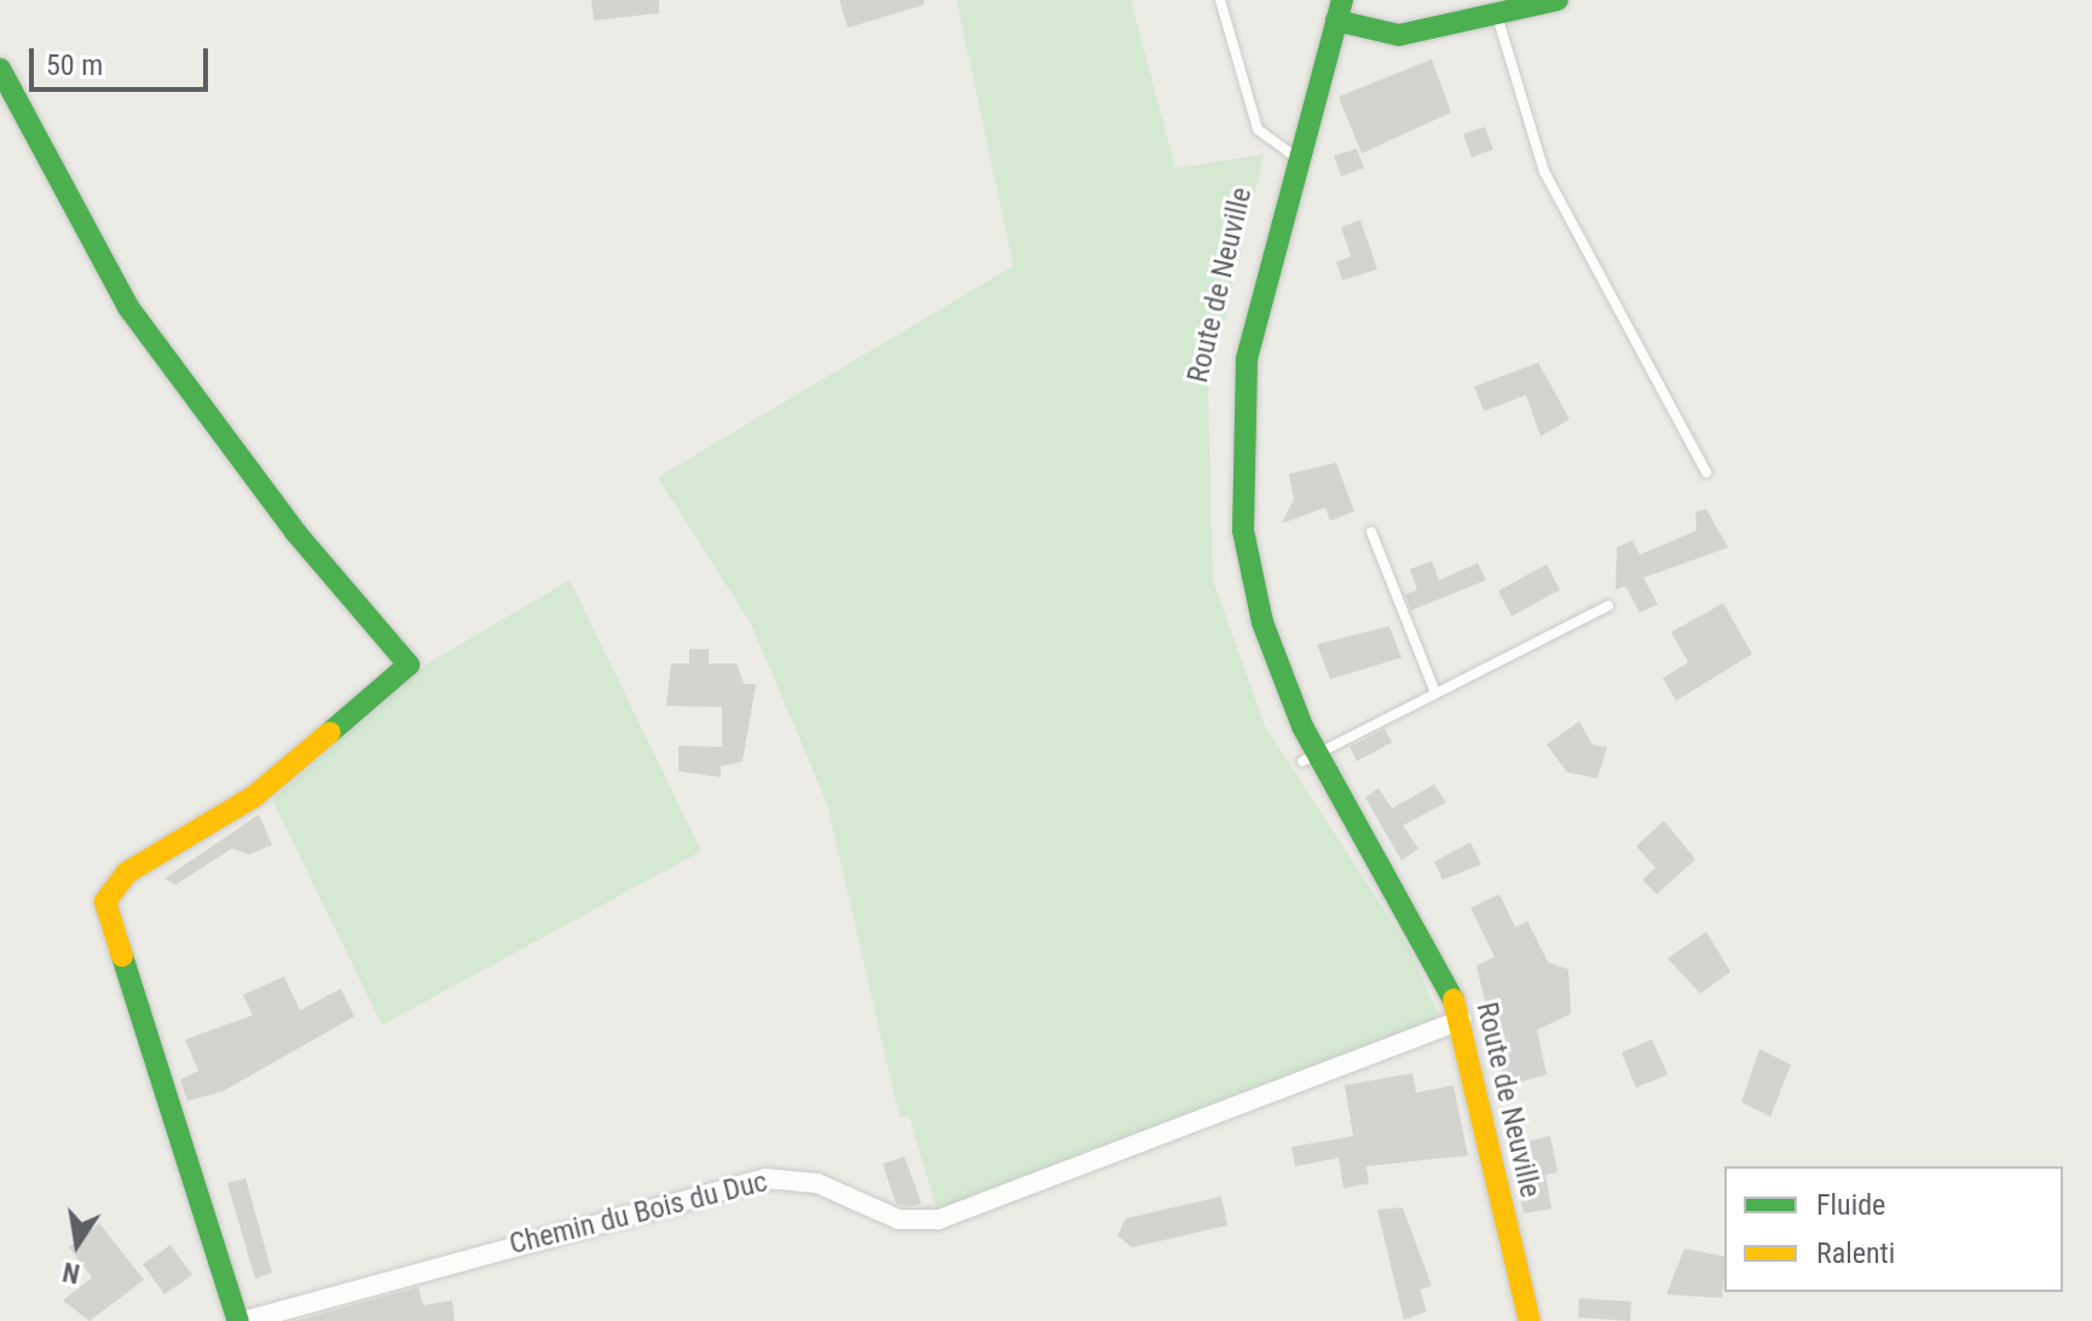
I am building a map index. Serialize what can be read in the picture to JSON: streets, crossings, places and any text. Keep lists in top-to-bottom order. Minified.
{"streets":{"street":["Route de Neuville","Chemin du Bois du Duc"]},"crossings":[["Route de Neuville","Chemin du Bois du Duc"]],"legend":["Fluide","Ralenti"],"scale_bar":"50 m","north":"bottom"}
